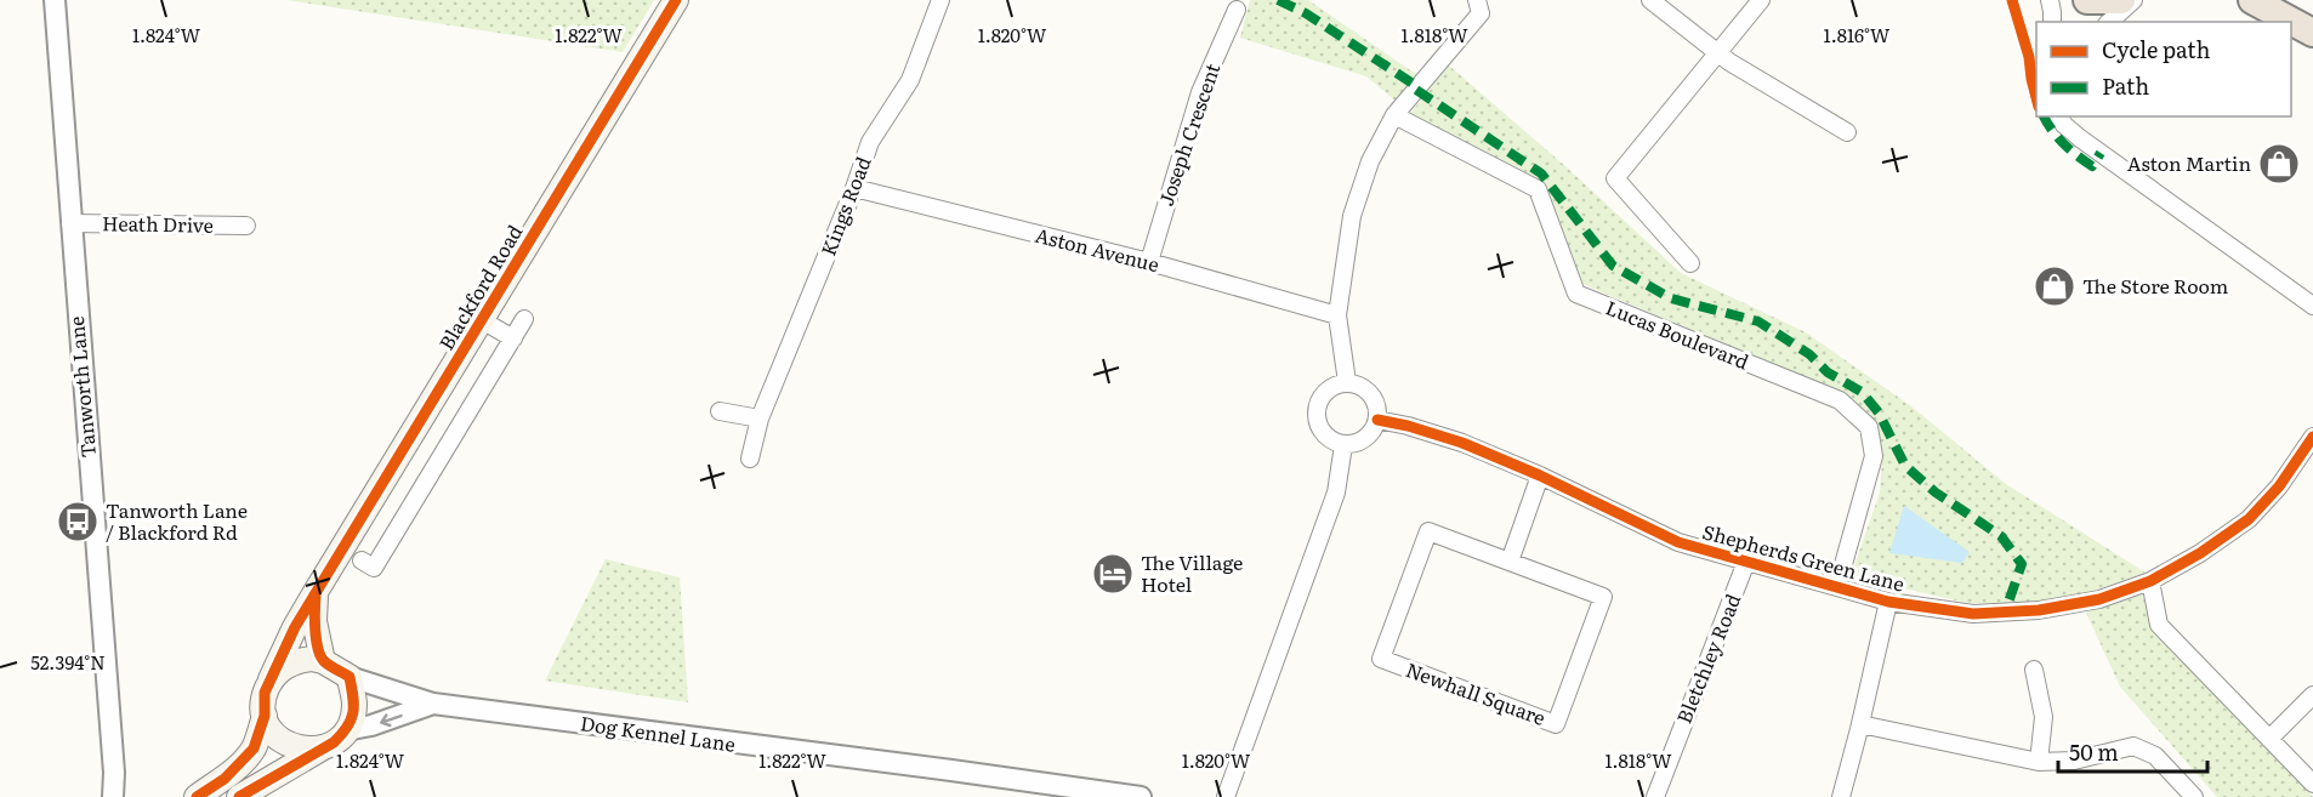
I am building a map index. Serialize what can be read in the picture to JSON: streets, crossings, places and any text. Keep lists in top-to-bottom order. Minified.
{"streets":{"main road":["Blackford Road"],"street":["Joseph Crescent","Kings Road","Heath Drive","Aston Avenue","Lucas Boulevard","Tanworth Lane","Shepherds Green Lane","Bletchley Road","Newhall Square","Dog Kennel Lane"]},"crossings":[["Joseph Crescent","Aston Avenue"],["Kings Road","Aston Avenue"],["Heath Drive","Tanworth Lane"],["Blackford Road","Dog Kennel Lane"],["Lucas Boulevard","Shepherds Green Lane"],["Shepherds Green Lane","Bletchley Road"]],"places":{"shop":["Aston Martin","The Store Room"],"bus stop":["Tanworth Lane / Blackford Rd"],"hotel":["The Village Hotel"]},"legend":["Cycle path","Path"],"scale_bar":"50 m","coordinates":["1.824°W","1.822°W","1.820°W","1.818°W","1.816°W","52.394°N"]}
